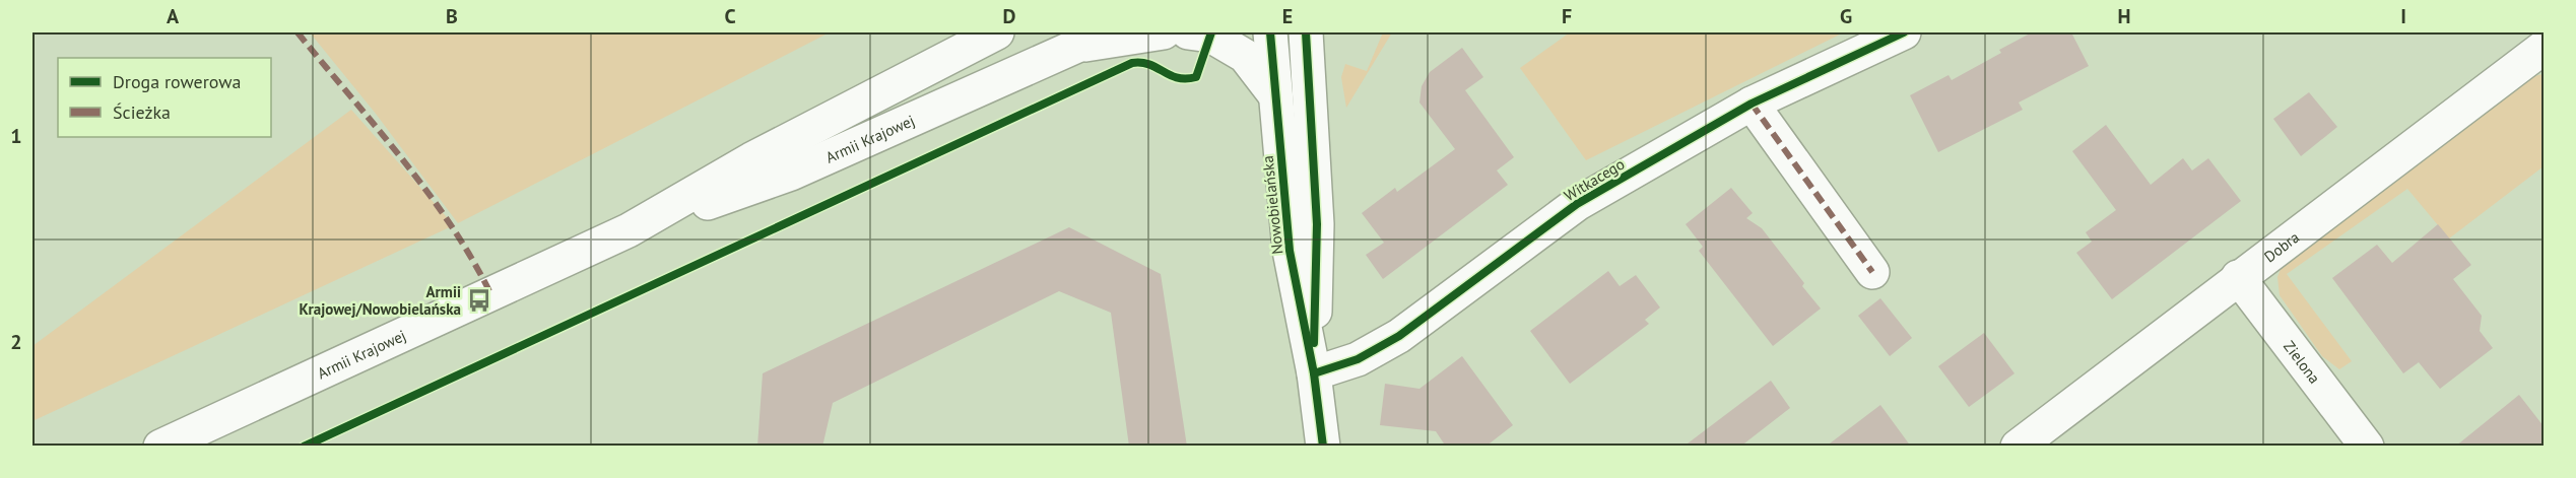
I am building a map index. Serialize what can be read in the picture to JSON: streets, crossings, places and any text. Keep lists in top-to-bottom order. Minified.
{"streets":{"street":["Armii Krajowej","Witkacego","Nowobielańska","Dobra","Zielona"]},"crossings":[["Witkacego","Nowobielańska"],["Dobra","Zielona"]],"places":{"bus stop":["Armii Krajowej/Nowobielańska"]},"legend":["Droga rowerowa","Ścieżka"],"grid":{"columns":["A","B","C","D","E","F","G","H","I"],"rows":["1","2"]}}
